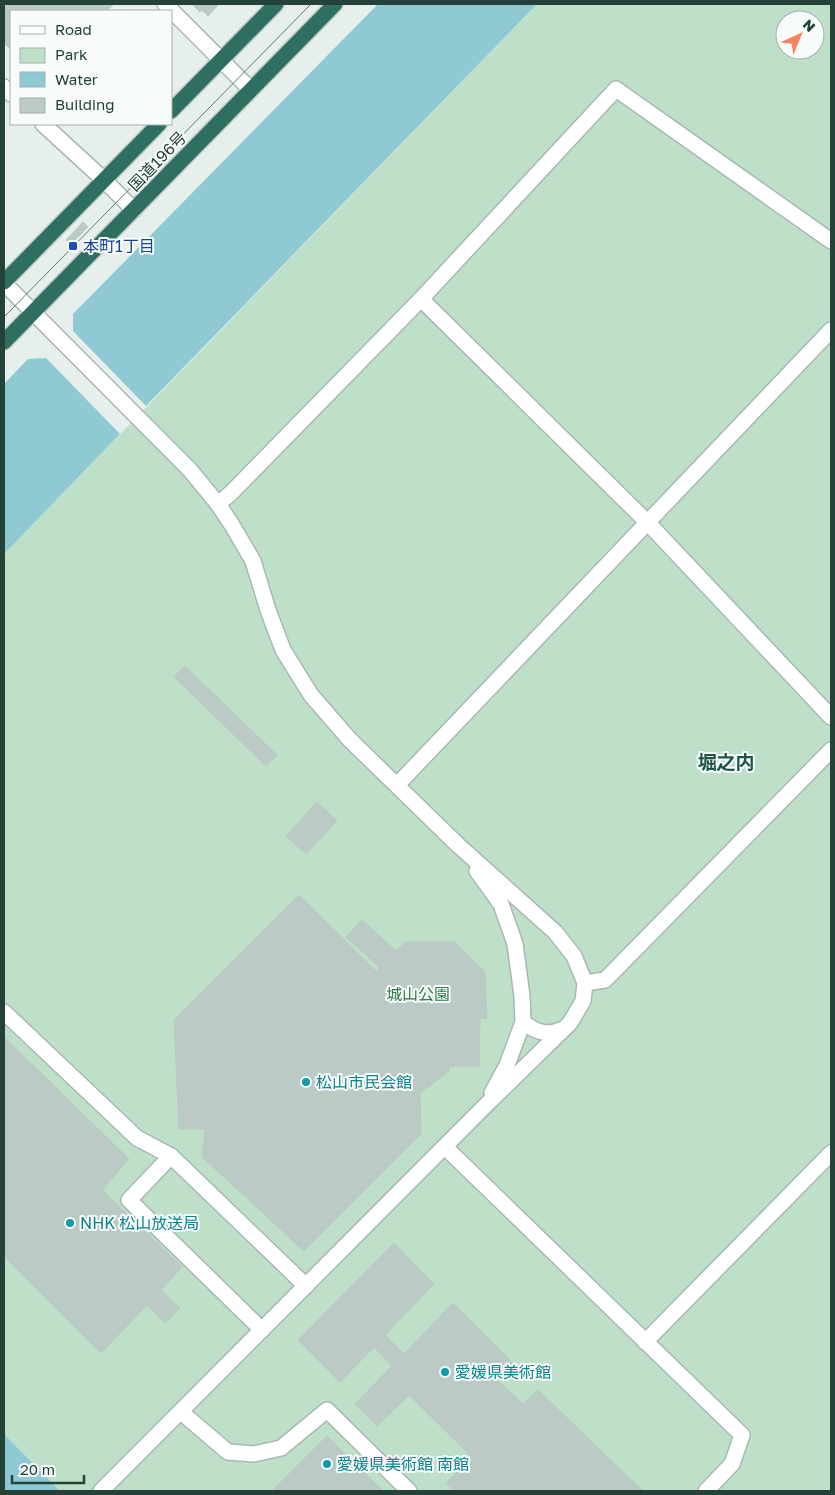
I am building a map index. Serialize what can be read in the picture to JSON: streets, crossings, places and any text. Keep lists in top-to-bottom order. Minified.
{"streets":{"highway":["国道196号"]},"districts":["堀之内"],"parks":["城山公園"],"places":{"transit":["本町1丁目"],"other":["松山市民会館","NHK 松山放送局","愛媛県美術館","愛媛県美術館 南館"]},"legend":["Road","Park","Water","Building"],"scale_bar":"20 m","north":"top right"}
